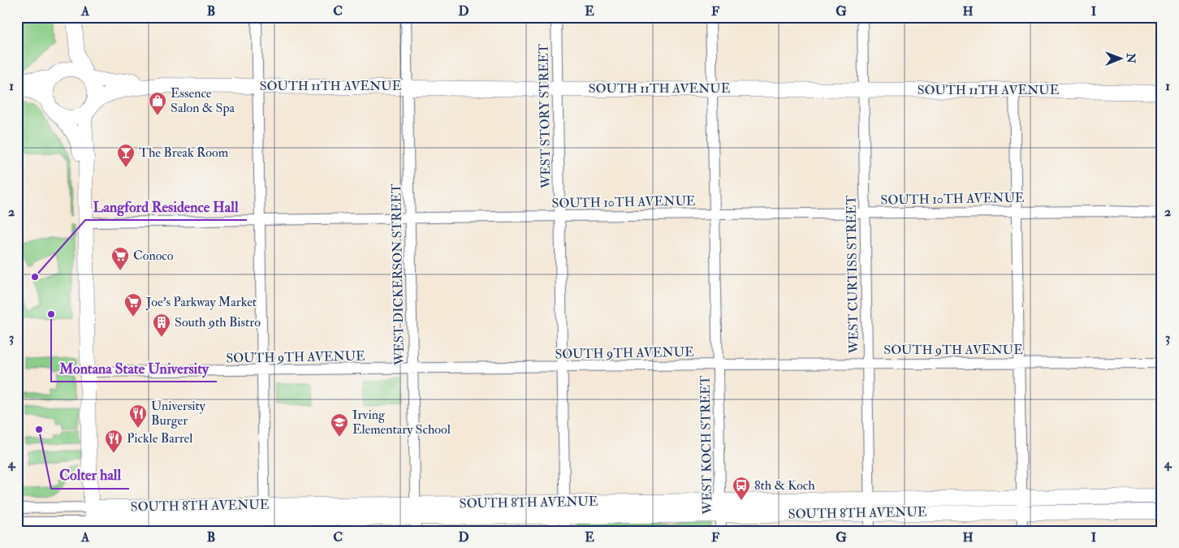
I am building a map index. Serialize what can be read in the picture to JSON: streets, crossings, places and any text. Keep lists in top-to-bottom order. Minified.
{"streets":{"street":["SOUTH 11TH AVENUE","WEST STORY STREET","SOUTH 10TH AVENUE","WEST DICKERSON STREET","WEST CURTISS STREET","SOUTH 9TH AVENUE","WEST KOCH STREET","SOUTH 8TH AVENUE"]},"crossings":[["SOUTH 11TH AVENUE","WEST STORY STREET"],["SOUTH 11TH AVENUE","WEST DICKERSON STREET"],["SOUTH 11TH AVENUE","WEST CURTISS STREET"],["SOUTH 11TH AVENUE","WEST KOCH STREET"],["WEST STORY STREET","SOUTH 10TH AVENUE"],["WEST STORY STREET","SOUTH 9TH AVENUE"],["WEST STORY STREET","SOUTH 8TH AVENUE"],["SOUTH 10TH AVENUE","WEST DICKERSON STREET"],["SOUTH 10TH AVENUE","WEST CURTISS STREET"],["SOUTH 10TH AVENUE","WEST KOCH STREET"],["WEST DICKERSON STREET","SOUTH 9TH AVENUE"],["WEST DICKERSON STREET","SOUTH 8TH AVENUE"],["WEST CURTISS STREET","SOUTH 9TH AVENUE"],["WEST CURTISS STREET","SOUTH 8TH AVENUE"],["SOUTH 9TH AVENUE","WEST KOCH STREET"],["WEST KOCH STREET","SOUTH 8TH AVENUE"]],"places":{"shop":["Essence Salon & Spa"],"bar":["The Break Room"],"supermarket":["Conoco","Joe's Parkway Market"],"other":["Langford Residence Hall","Montana State University","Colter hall"],"building":["South 9th Bistro"],"restaurant":["University Burger","Pickle Barrel"],"school or university":["Irving Elementary School"],"bus stop":["8th & Koch"]},"north":"right","grid":{"columns":["A","B","C","D","E","F","G","H","I"],"rows":["1","2","3","4"]}}
